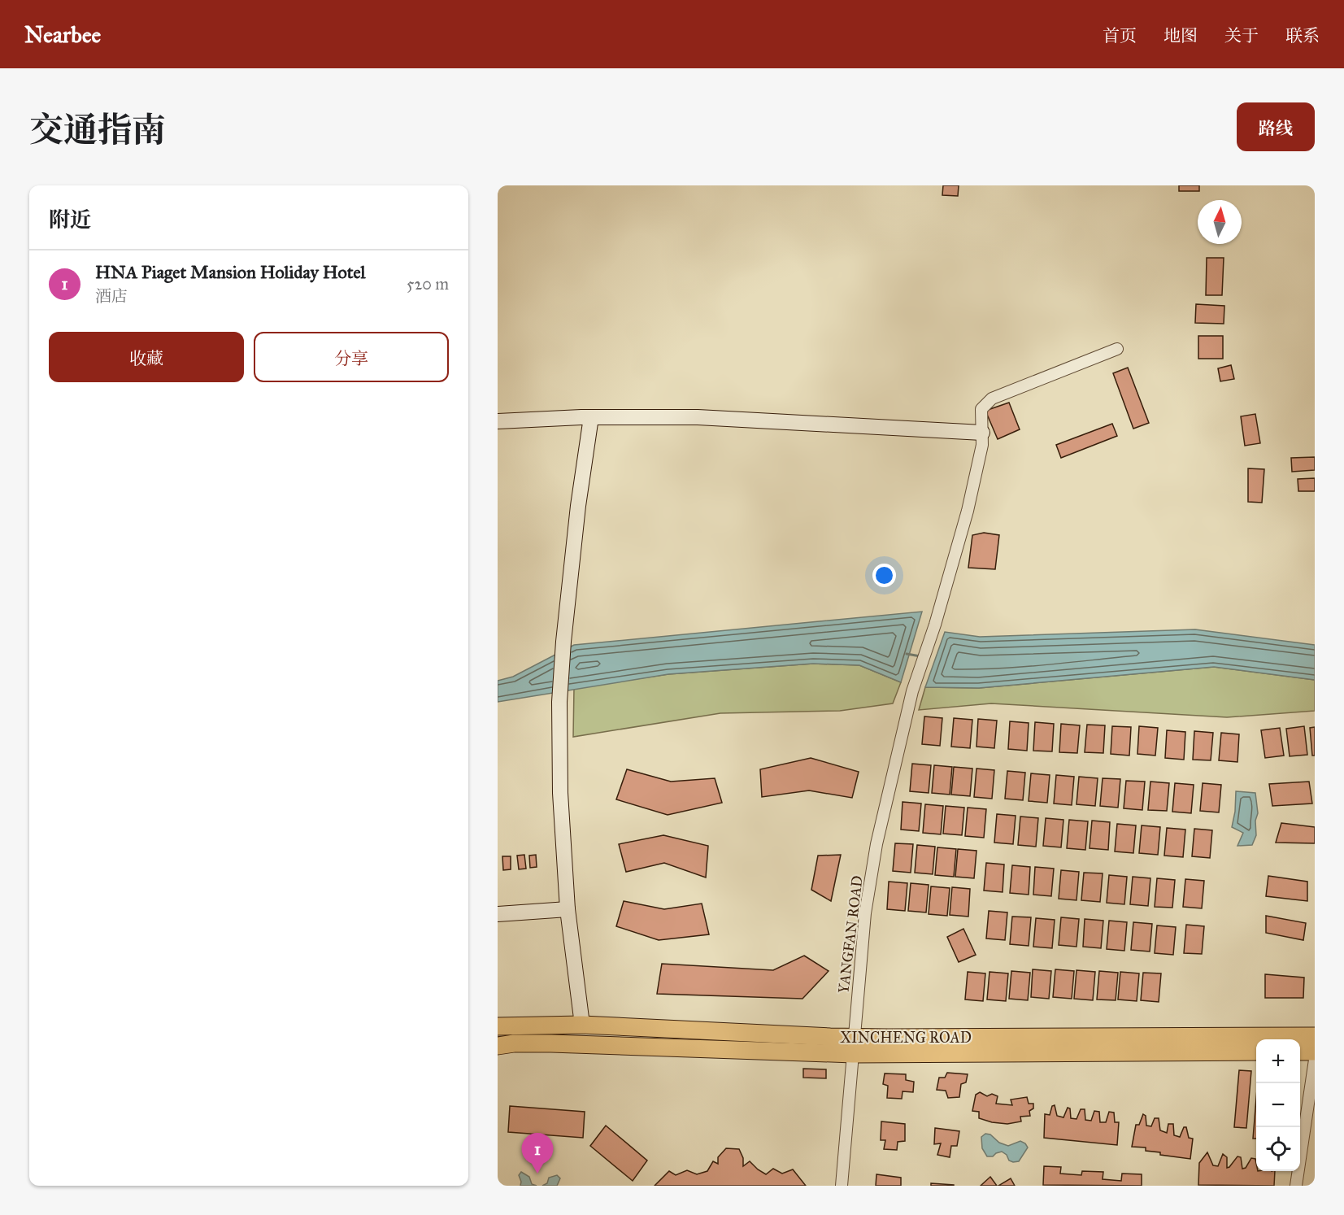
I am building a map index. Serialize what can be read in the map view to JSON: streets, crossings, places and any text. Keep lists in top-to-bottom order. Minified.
{"streets":{"main road":["XINCHENG ROAD"],"street":["YANGFAN ROAD"]},"crossings":[["YANGFAN ROAD","XINCHENG ROAD"]],"north":"top","page":{"header":"Nearbee","nav":["首页","地图","关于","联系"],"title":"交通指南","buttons":["路线",["收藏","分享"]],"heading":"附近","list":[{"mark":"1","name":"HNA Piaget Mansion Holiday Hotel","note":"酒店","value":"520 m"}],"map_buttons":["+","−"],"pins":"1"}}
